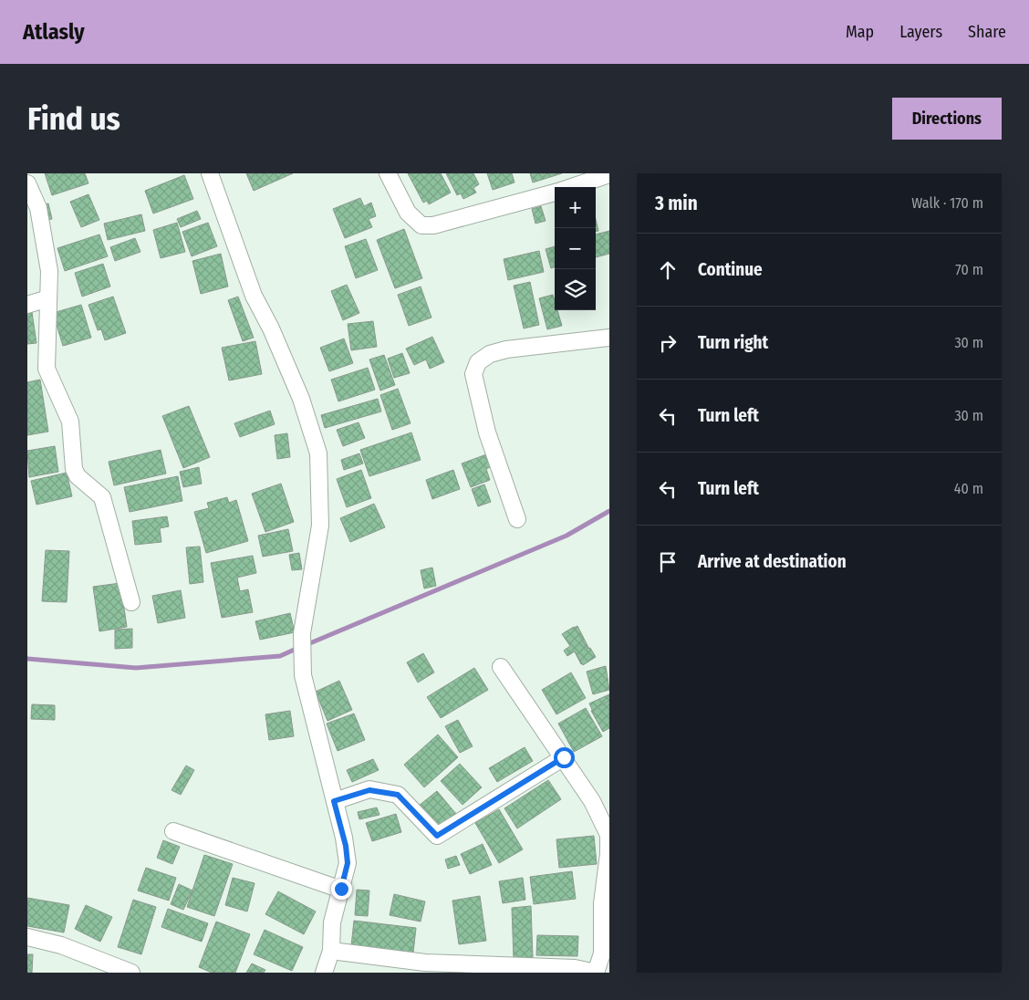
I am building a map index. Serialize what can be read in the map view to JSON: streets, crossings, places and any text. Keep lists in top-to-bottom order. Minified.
{"page":{"header":"Atlasly","nav":["Map","Layers","Share"],"buttons":"Directions","title":"Find us","heading":["3 min","Walk · 170 m"],"map_buttons":["+","−"],"list":[["Continue","70 m"],["Turn right","30 m"],["Turn left","30 m"],["Turn left","40 m"],"Arrive at destination"]}}
